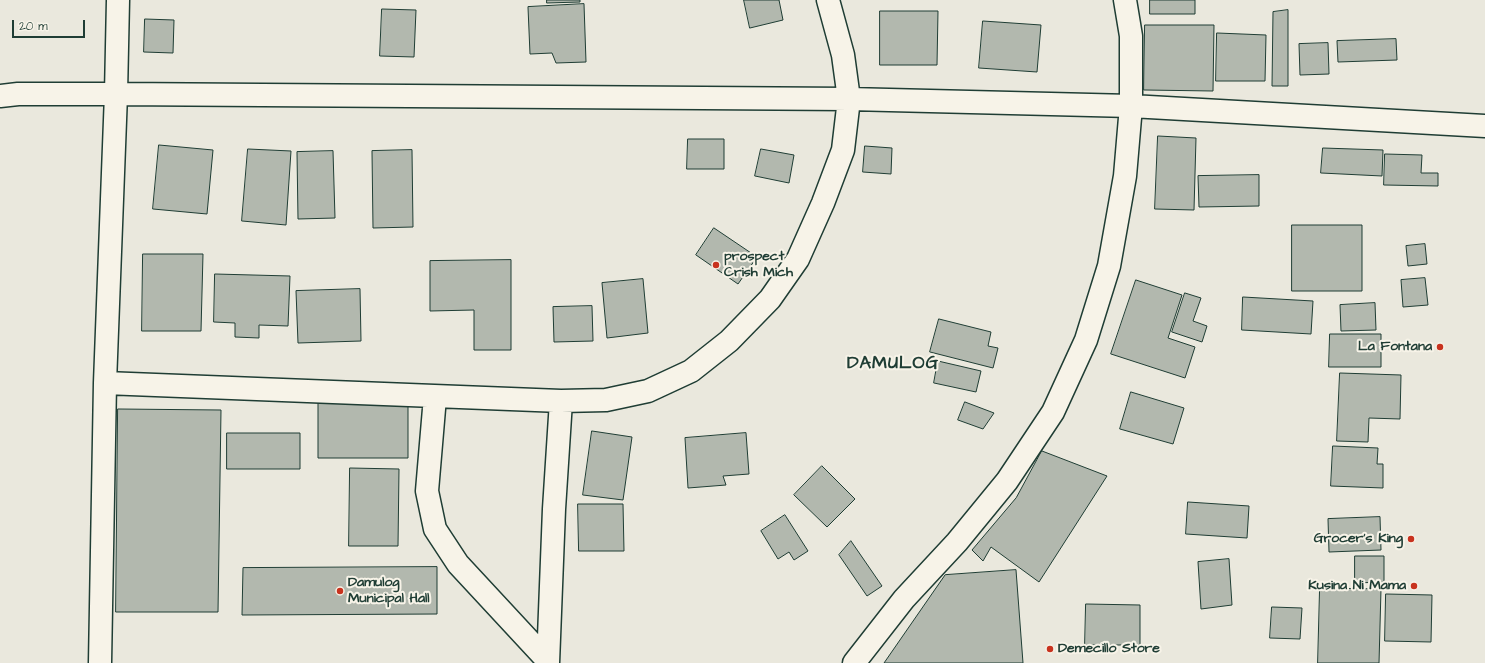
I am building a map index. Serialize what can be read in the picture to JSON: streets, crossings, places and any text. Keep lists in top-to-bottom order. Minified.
{"districts":["DAMULOG"],"places":["prospect Crish Mich","La Fontana","Grocer's King","Kusina Ni Mama","Damulog Municipal Hall","Demecillo Store"],"scale_bar":"20 m"}
